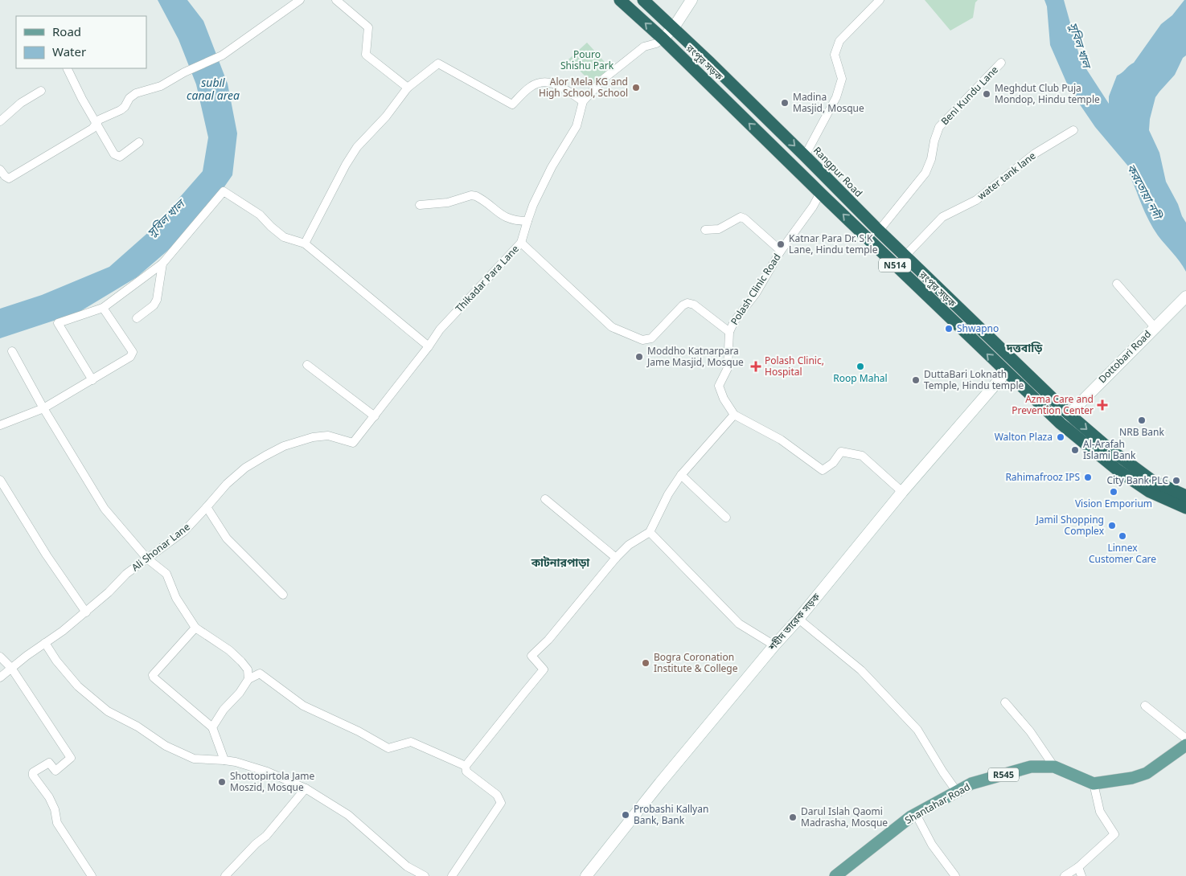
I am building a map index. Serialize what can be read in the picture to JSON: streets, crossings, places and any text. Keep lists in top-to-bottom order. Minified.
{"streets":{"highway":["রংপুর সড়ক","Rangpur Road","N514"],"main road":["R545","Shantahar Road"],"street":["Beni Kundu Lane","water tank lane","Thikadar Para Lane","Polash Clinic Road","Dottobari Road","Ali Shonar Lane","শহীদ তারেক সড়ক"]},"crossings":[["রংপুর সড়ক","Thikadar Para Lane"],["রংপুর সড়ক","Polash Clinic Road"],["রংপুর সড়ক","Dottobari Road"],["রংপুর সড়ক","শহীদ তারেক সড়ক"],["Beni Kundu Lane","Rangpur Road"],["Rangpur Road","water tank lane"],["Rangpur Road","N514"],["N514","Dottobari Road"],["Thikadar Para Lane","Ali Shonar Lane"]],"one_way":["রংপুর সড়ক","Rangpur Road"],"districts":["দত্তবাড়ি","কাটনারপাড়া"],"water":["সুবিল খাল","subil canal area","করতোয়া নদী"],"parks":["Pouro Shishu Park"],"places":{"other":["Alor Mela KG and High School, School","Meghdut Club Puja Mondop, Hindu temple","Madina Masjid, Mosque","Katnar Para Dr. S K Lane, Hindu temple","Shwapno","Moddho Katnarpara Jame Masjid, Mosque","Roop Mahal","DuttaBari Loknath Temple, Hindu temple","NRB Bank","Walton Plaza","Al-Arafah Islami Bank","Rahimafrooz IPS","City Bank PLC","Vision Emporium","Jamil Shopping Complex","Linnex Customer Care","Bogra Coronation Institute & College","Shottopirtola Jame Moszid, Mosque","Probashi Kallyan Bank, Bank","Darul Islah Qaomi Madrasha, Mosque"],"health":["Polash Clinic, Hospital","Azma Care and Prevention Center"]},"legend":["Road","Water"]}
